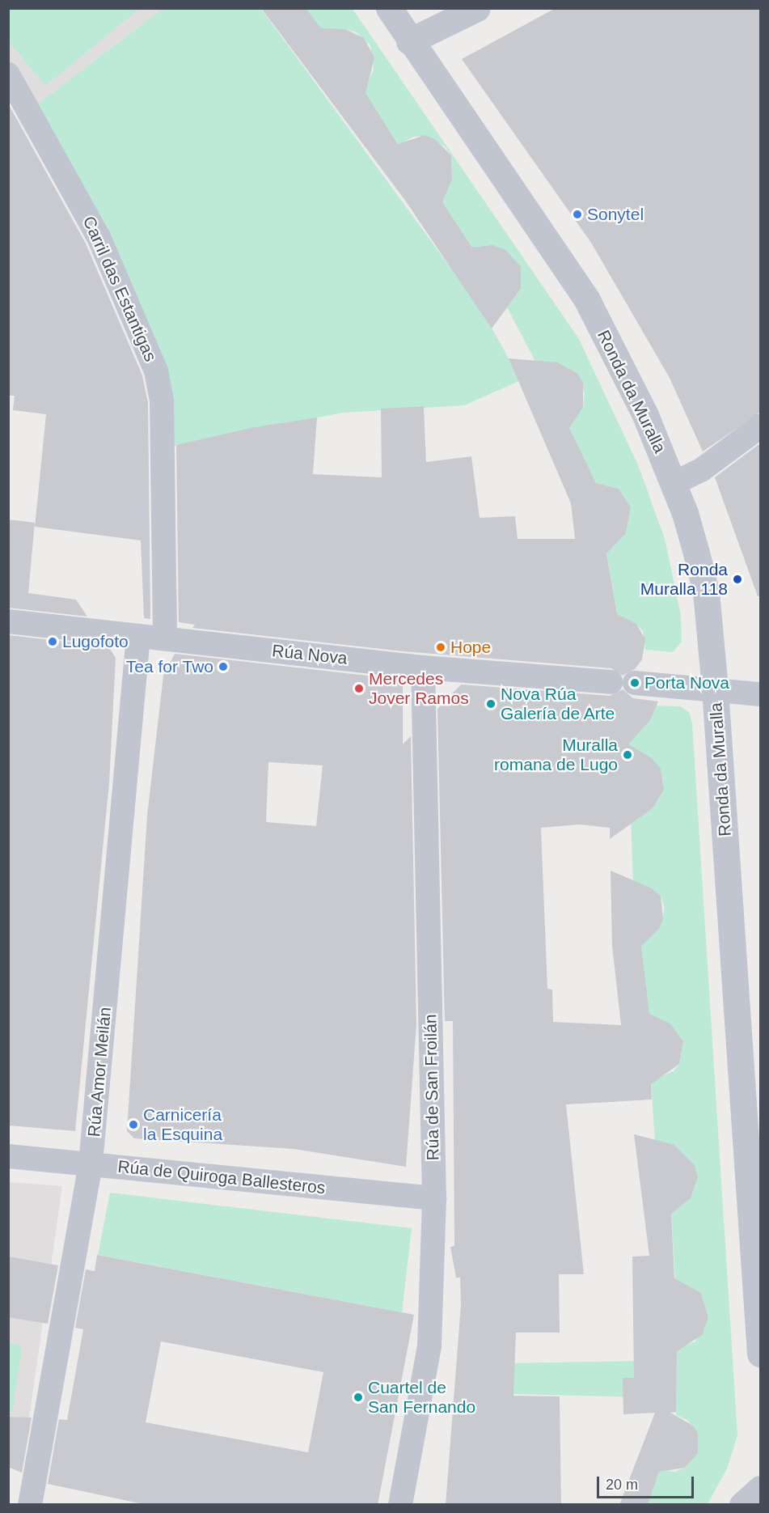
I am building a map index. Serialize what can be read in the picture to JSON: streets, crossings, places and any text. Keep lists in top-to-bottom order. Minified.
{"streets":{"street":["Carril das Estantigas","Ronda da Muralla","Rúa Nova","Rúa Amor Meilán","Rúa de San Froilán","Rúa de Quiroga Ballesteros"]},"crossings":[["Carril das Estantigas","Rúa Nova"],["Ronda da Muralla","Rúa Nova"],["Rúa Nova","Rúa Amor Meilán"],["Rúa Nova","Rúa de San Froilán"],["Rúa Amor Meilán","Rúa de Quiroga Ballesteros"],["Rúa de San Froilán","Rúa de Quiroga Ballesteros"]],"places":["Sonytel","Ronda Muralla 118","Lugofoto","Hope","Tea for Two","Porta Nova","Mercedes Jover Ramos","Nova Rúa Galería de Arte","Muralla romana de Lugo","Carnicería la Esquina","Cuartel de San Fernando"],"scale_bar":"20 m"}
